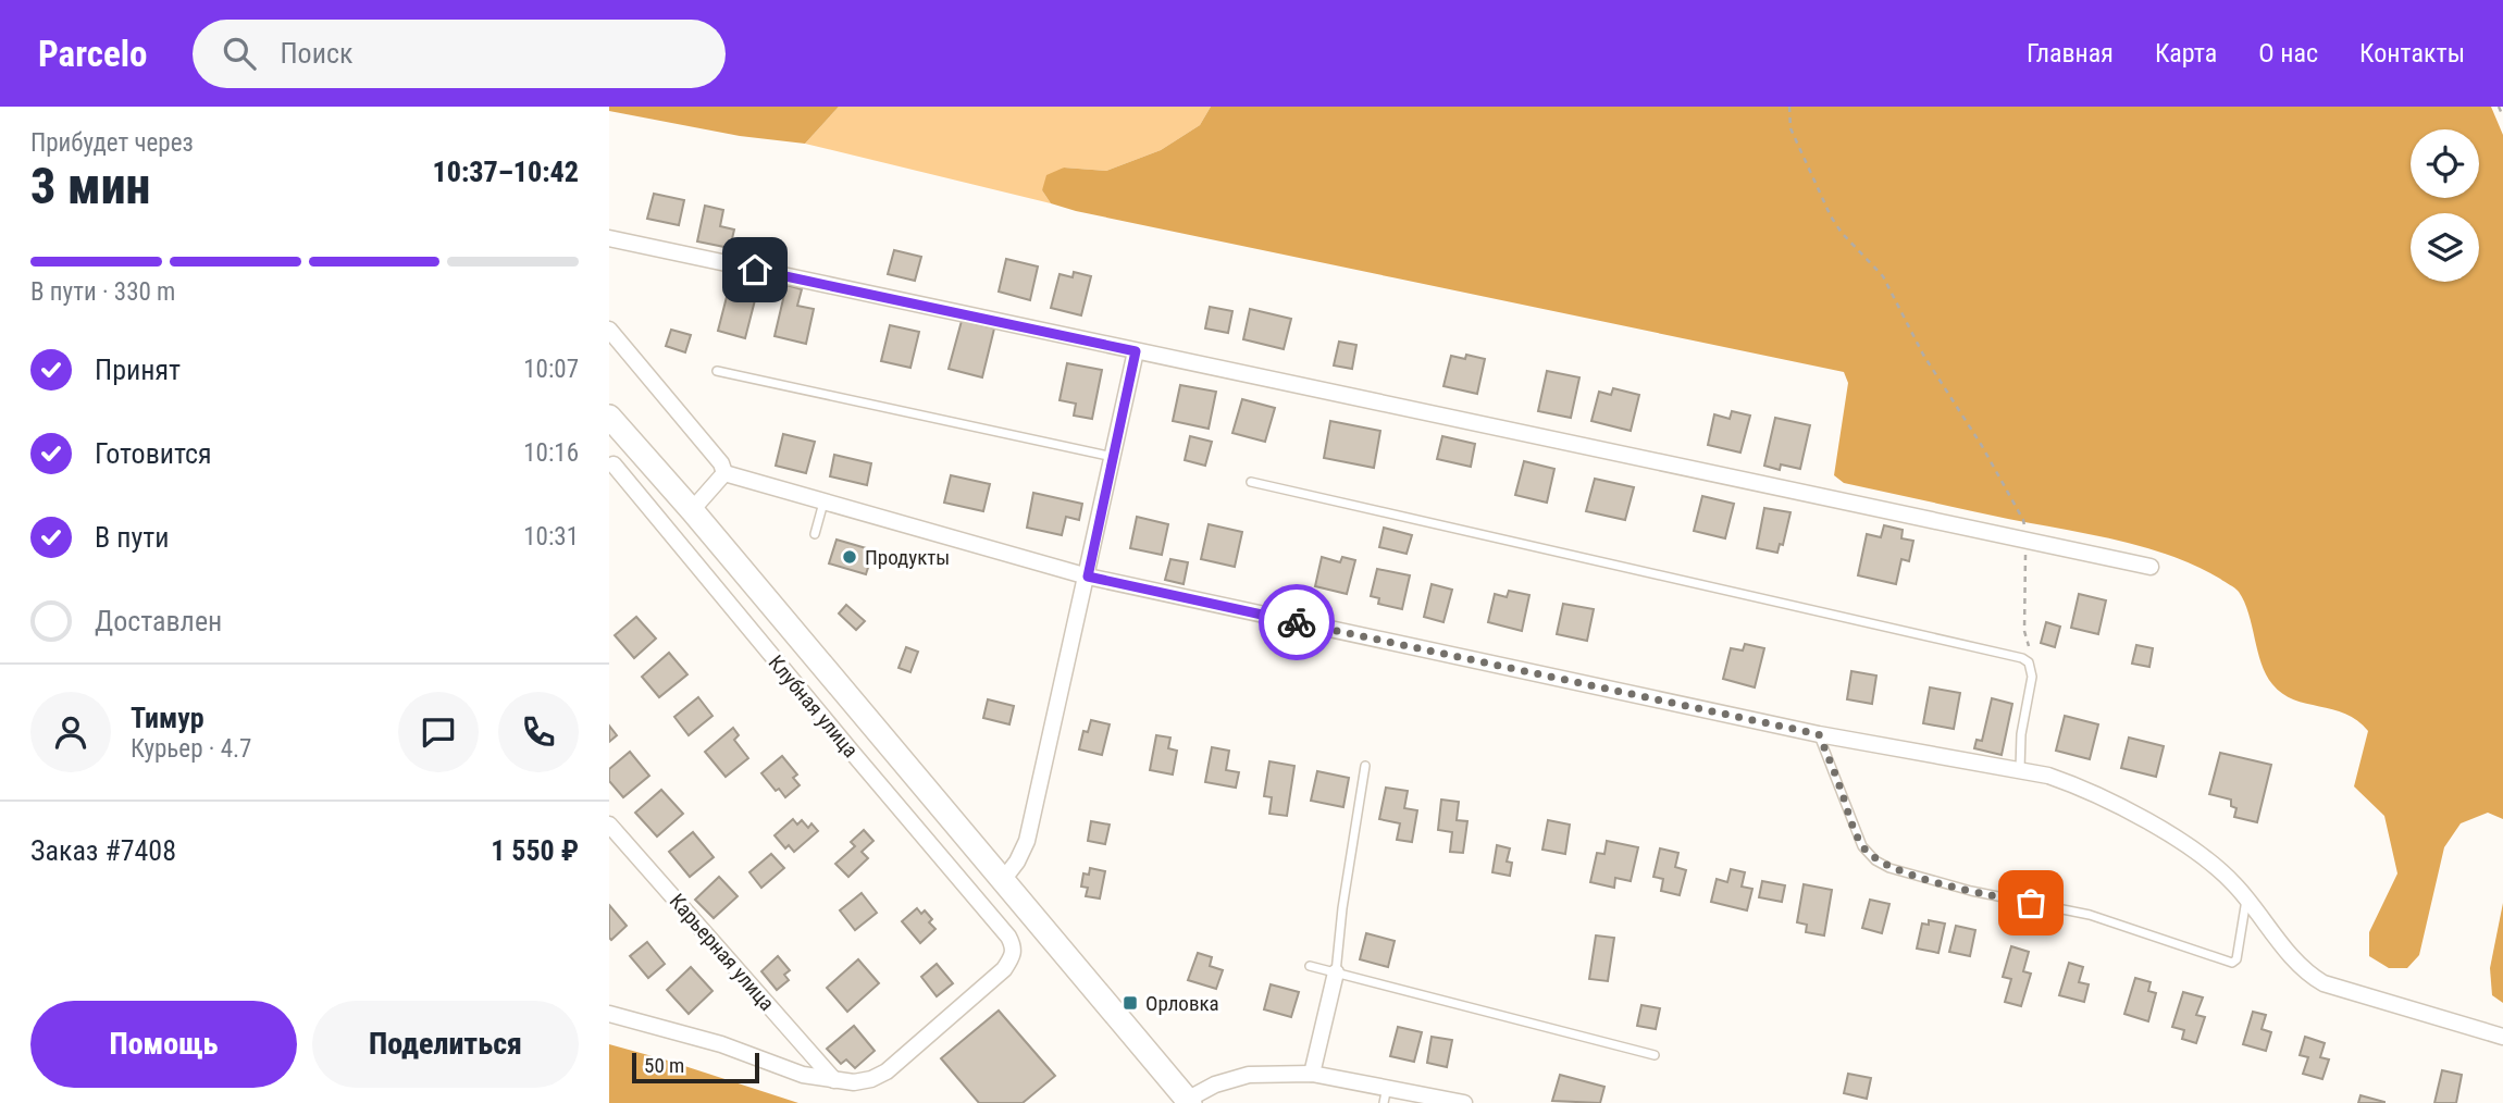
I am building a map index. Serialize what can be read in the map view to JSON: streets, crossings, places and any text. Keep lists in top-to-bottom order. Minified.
{"streets":{"street":["Клубная улица","Карьерная улица"]},"crossings":[["Клубная улица","Карьерная улица"]],"places":{"other":["Продукты"],"transit":["Орловка"]},"scale_bar":"50 m","page":{"header":"Parcelo","search":"Поиск","nav":["Главная","Карта","О нас","Контакты"],"heading":["3 мин","Прибудет через","10:37–10:42"],"panel":["Тимур","Курьер · 4.7","Заказ #7408","1 550 ₽"],"bar":"В пути · 330 m","list":[["Принят","10:07"],["Готовится","10:16"],["В пути","10:31"],"Доставлен"],"buttons":["Помощь","Поделиться"],"scale":"50 m"}}
